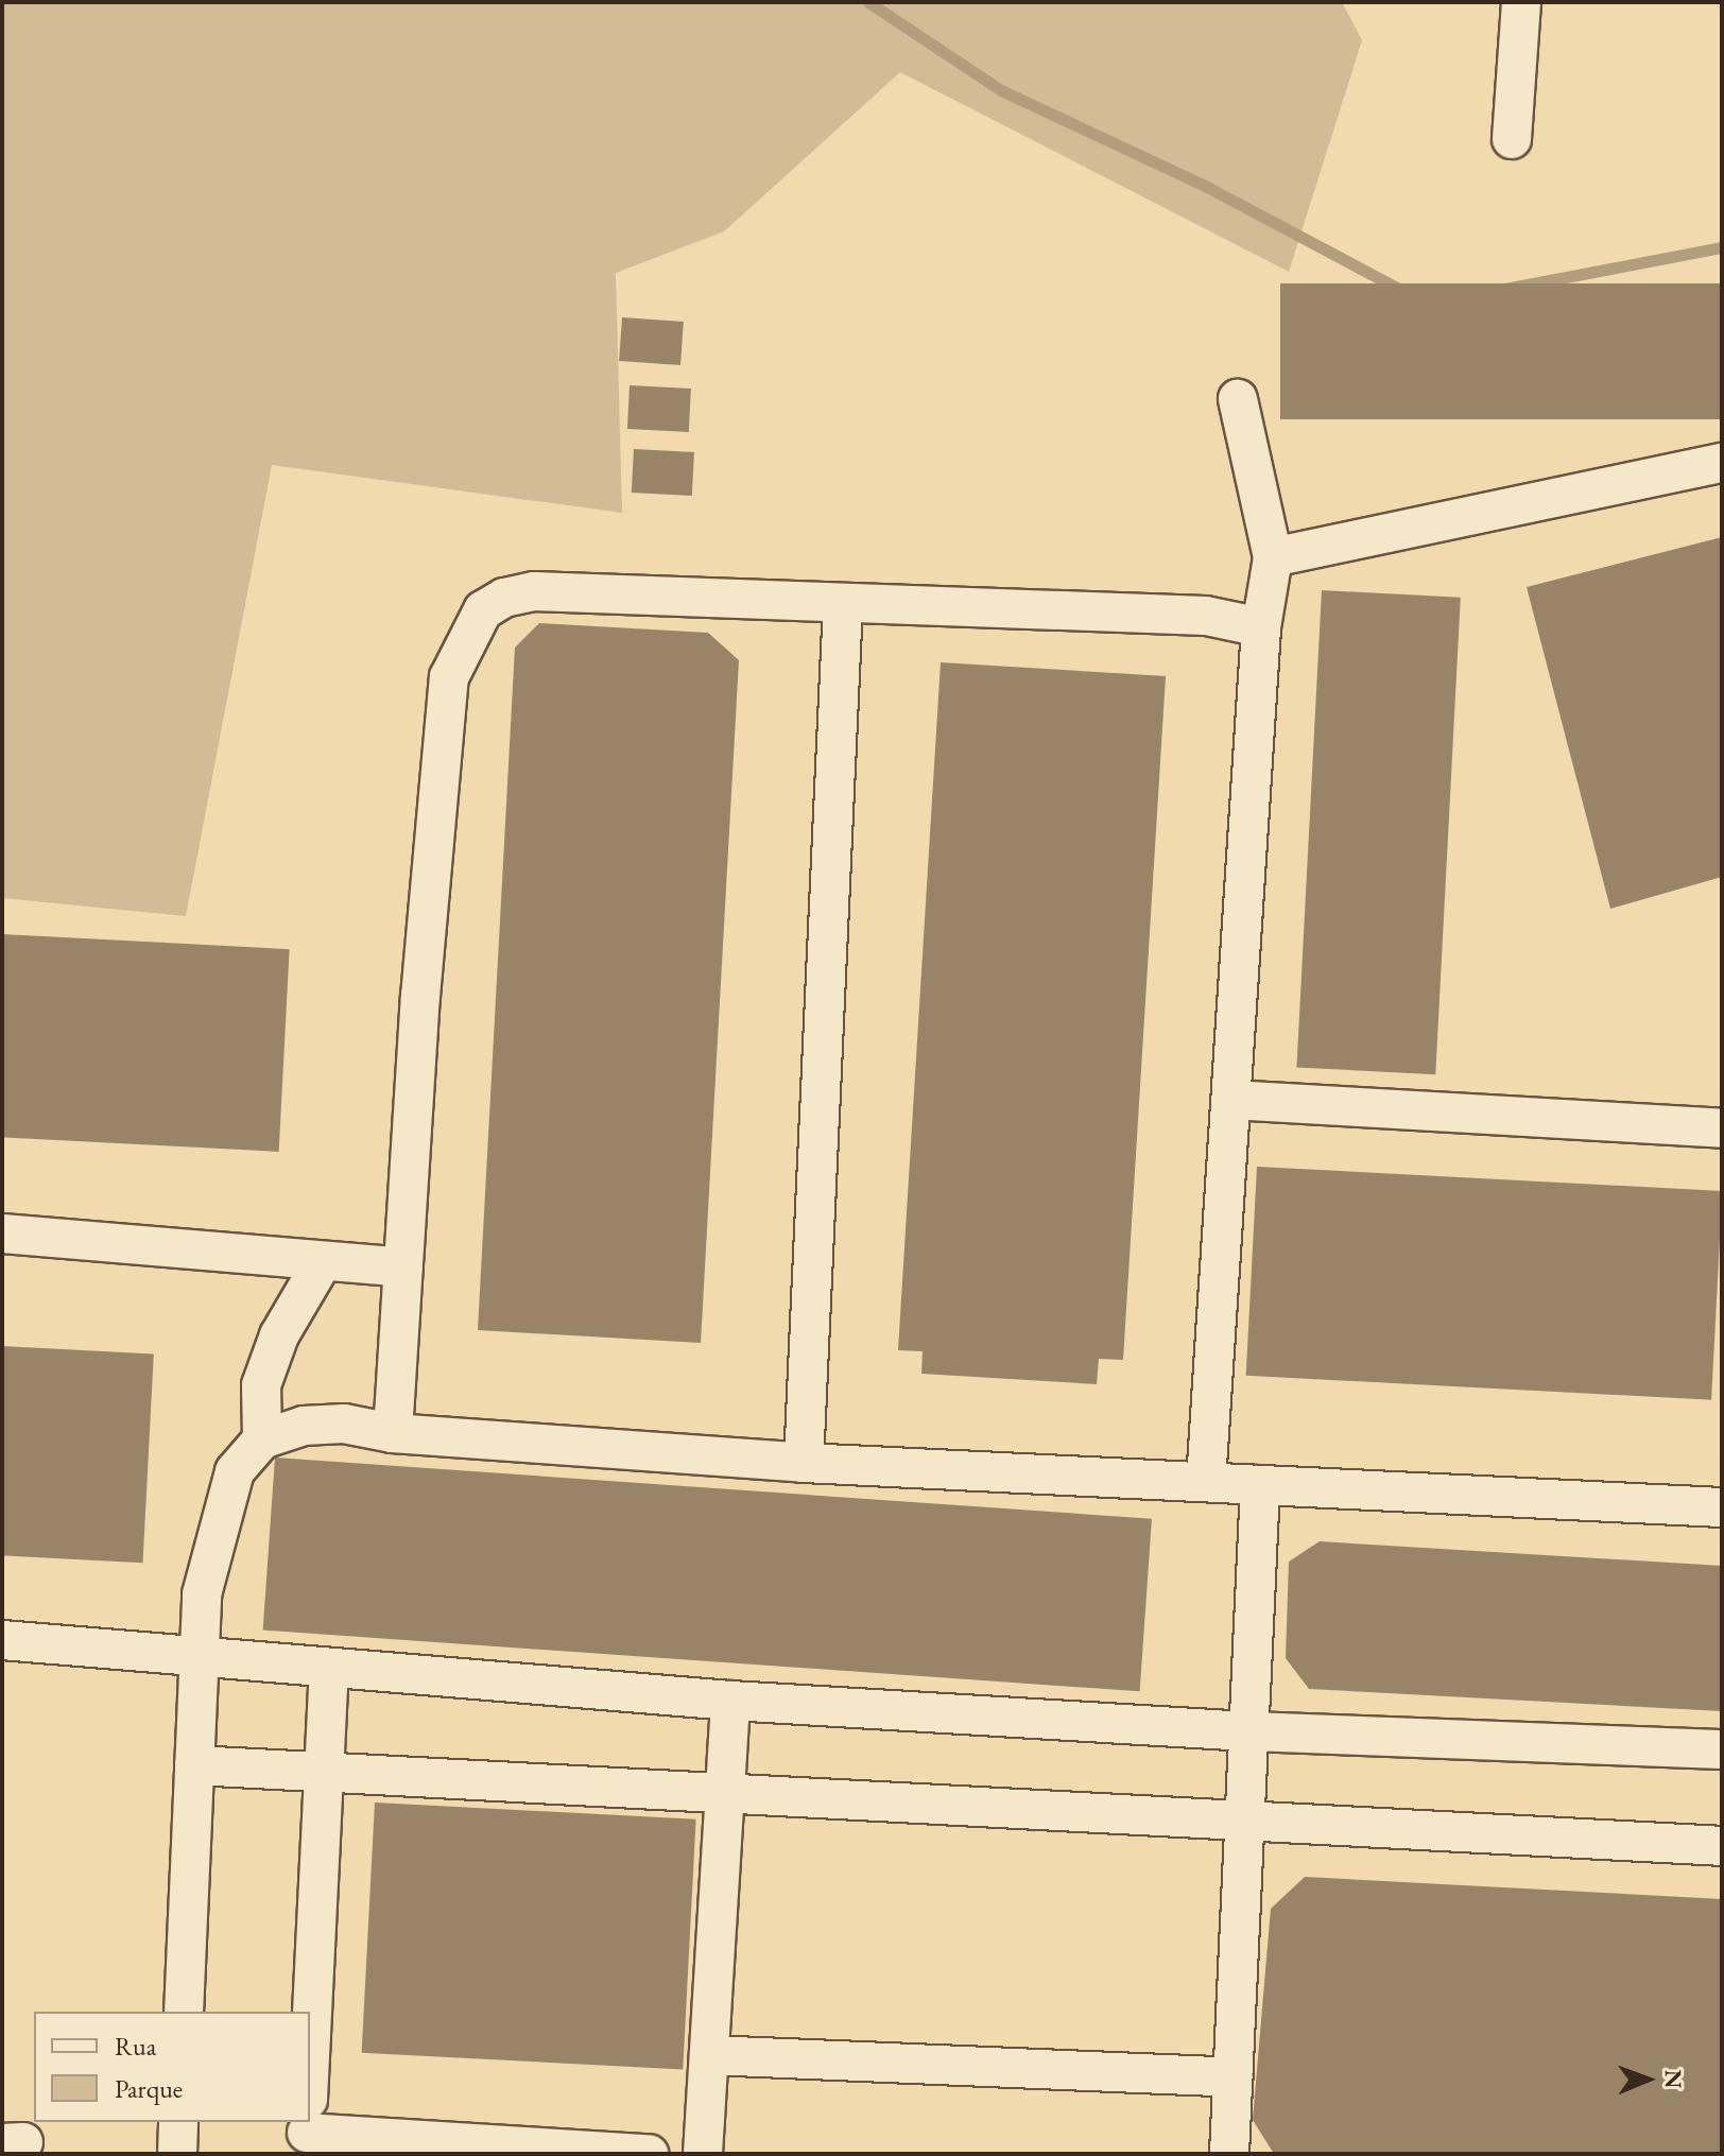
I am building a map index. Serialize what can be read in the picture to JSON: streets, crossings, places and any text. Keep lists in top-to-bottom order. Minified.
{"legend":["Rua","Parque"],"north":"right"}
